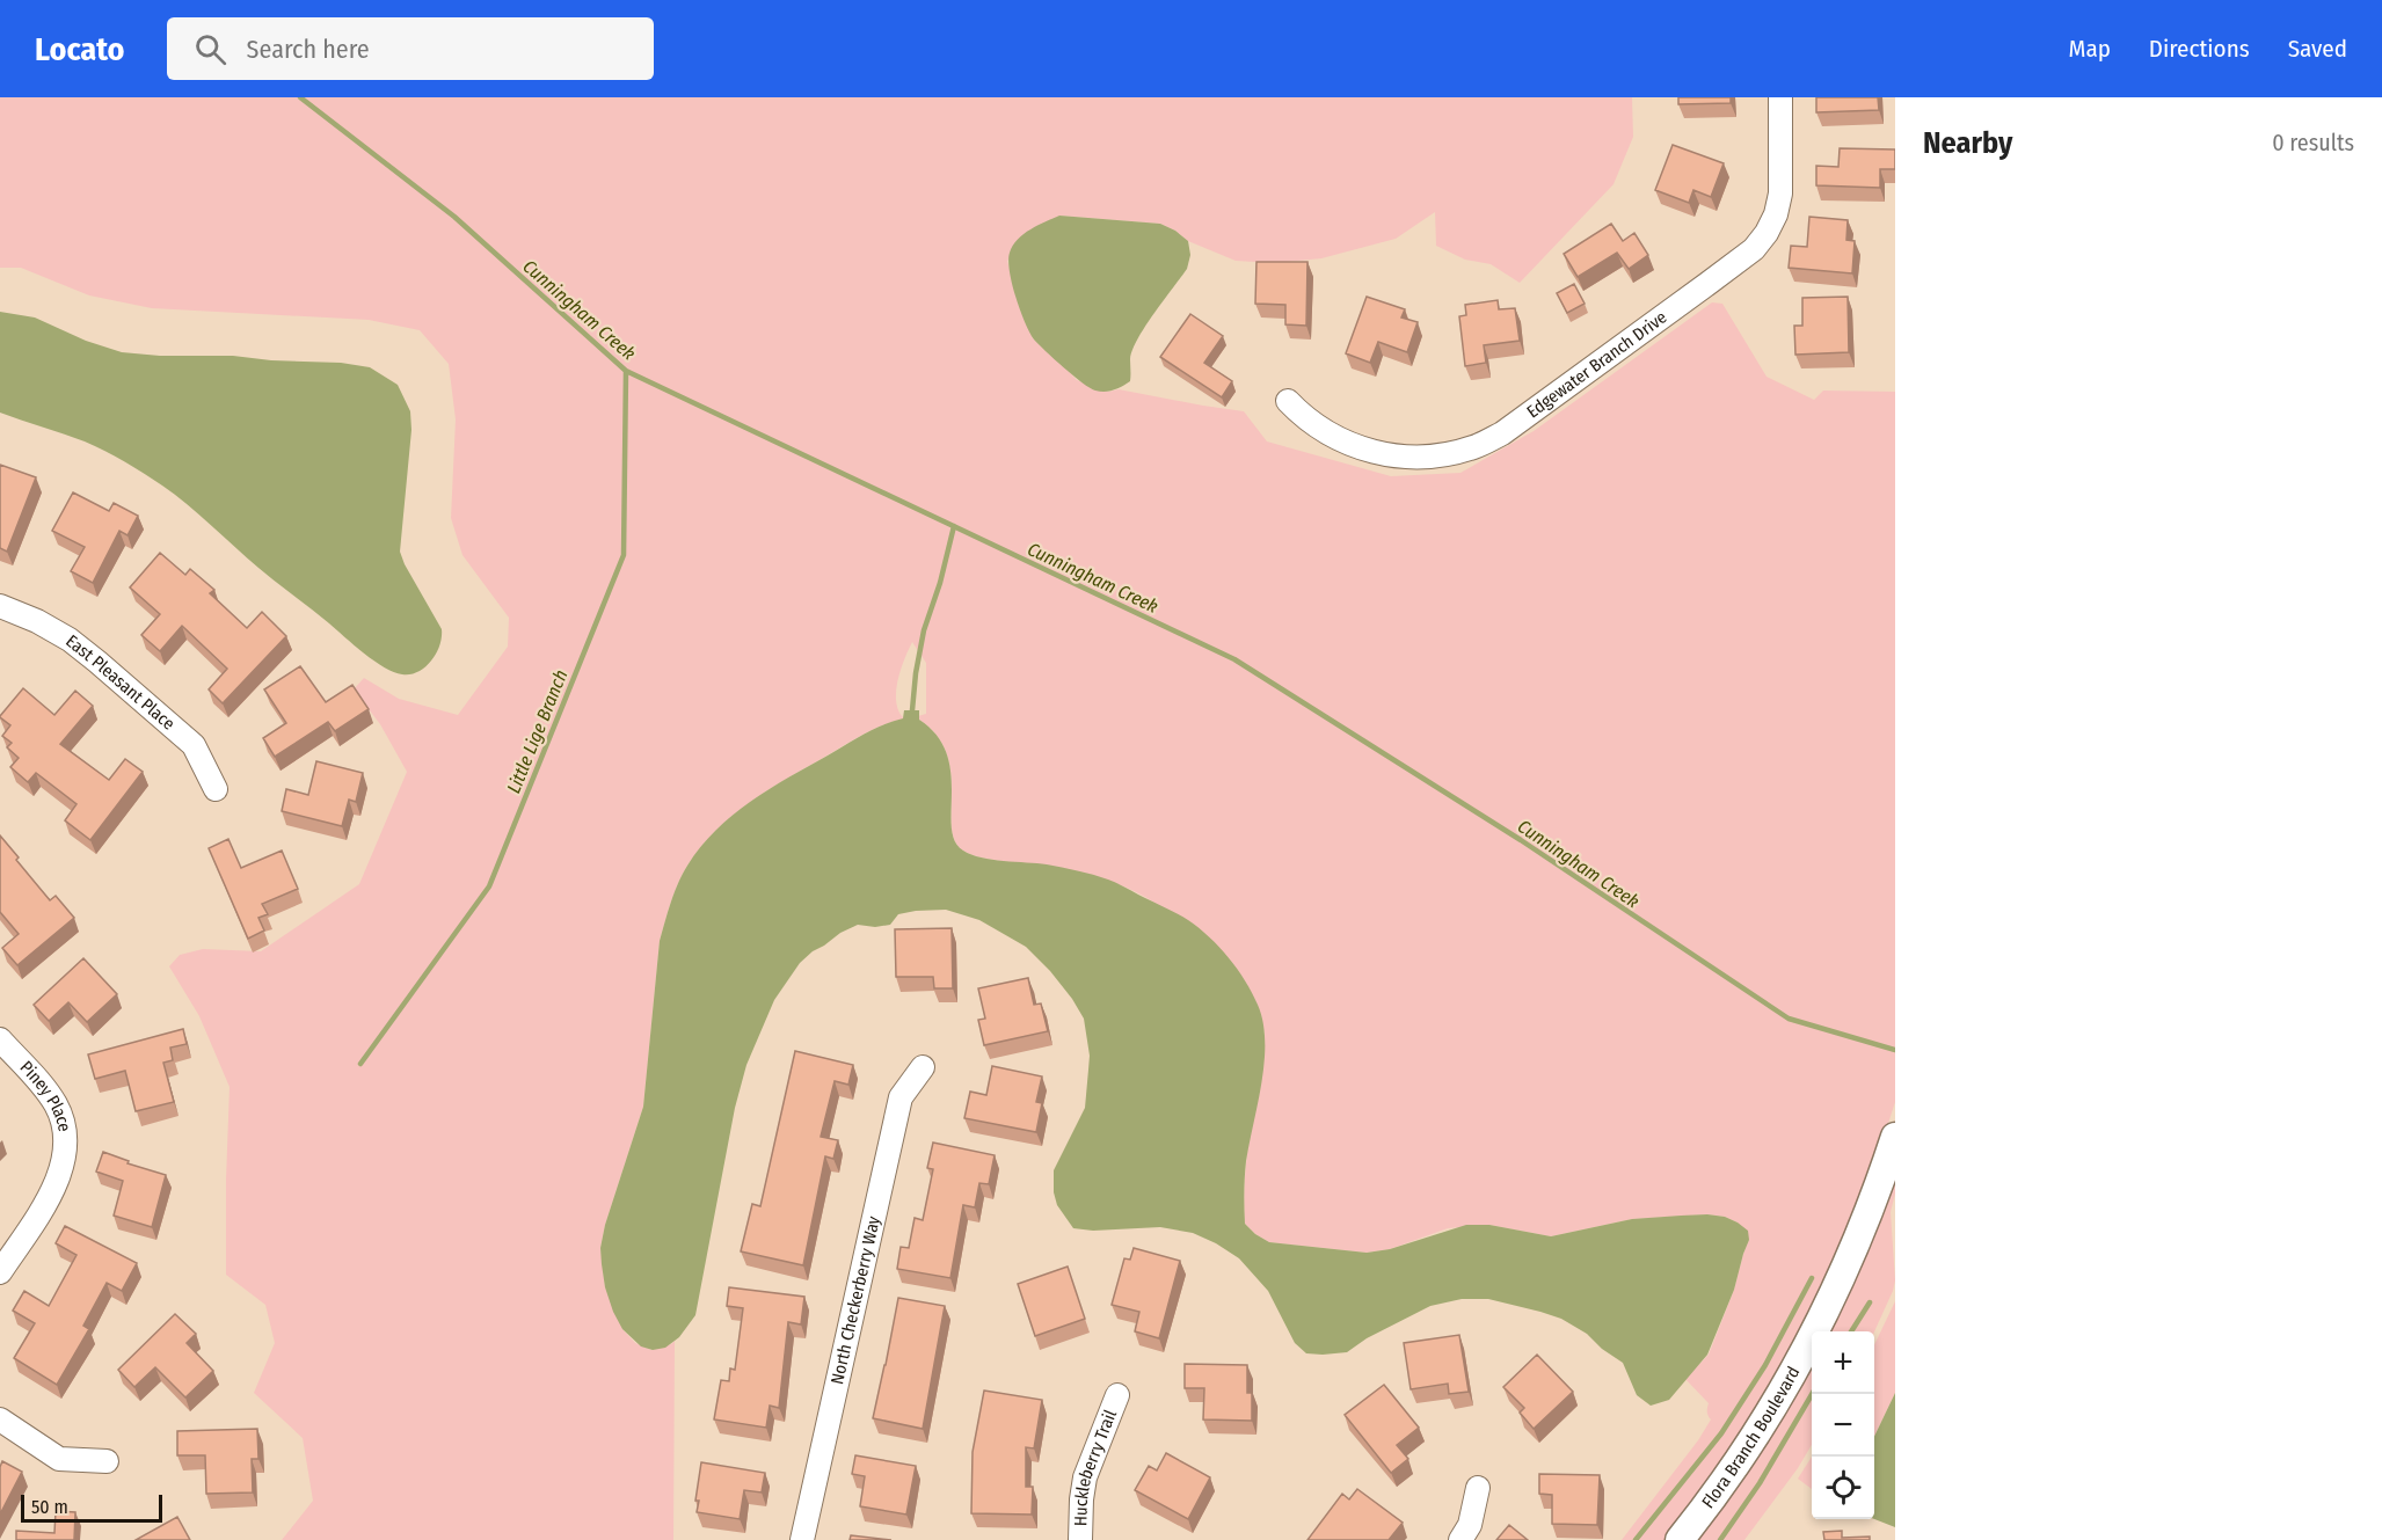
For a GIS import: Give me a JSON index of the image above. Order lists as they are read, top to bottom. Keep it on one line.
{"streets":{"street":["Edgewater Branch Drive","East Pleasant Place","Piney Place","North Checkerberry Way","Flora Branch Boulevard","Huckleberry Trail"]},"water":["Cunningham Creek","Little Lige Branch"],"scale_bar":"50 m","page":{"header":"Locato","search":"Search here","nav":["Map","Directions","Saved"],"heading":["Nearby","0 results"],"map_buttons":["+","−"],"scale":"50 m"}}
